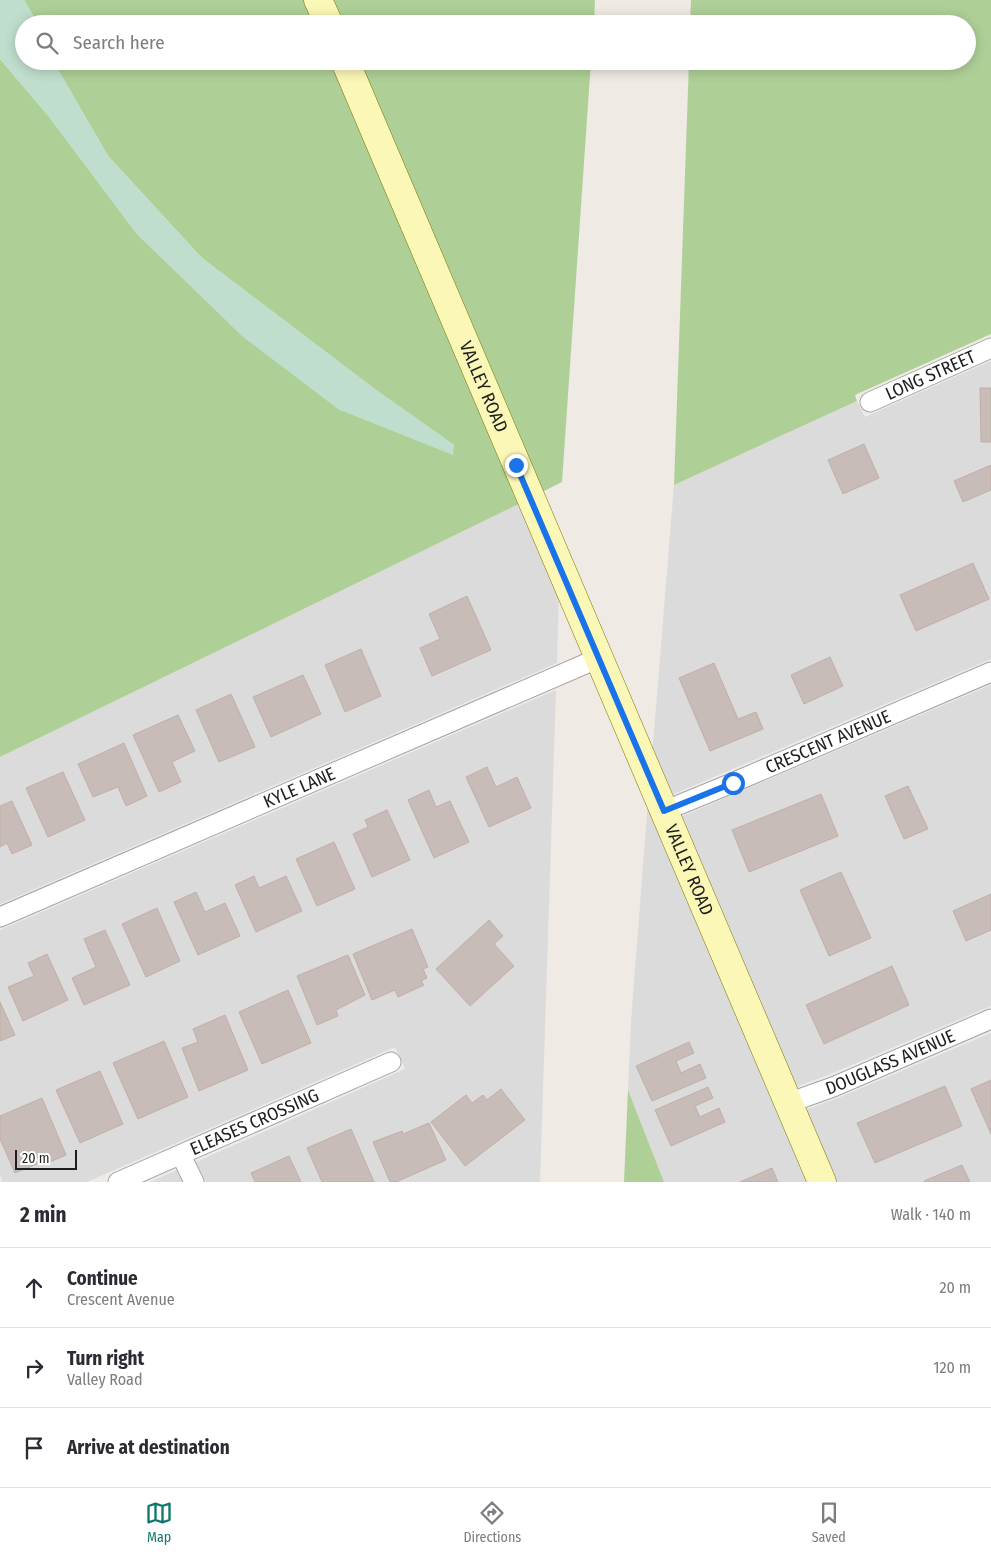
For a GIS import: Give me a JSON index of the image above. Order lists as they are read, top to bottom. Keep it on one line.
{"streets":{"street":["LONG STREET","VALLEY ROAD","CRESCENT AVENUE","KYLE LANE","DOUGLASS AVENUE","ELEASES CROSSING"]},"crossings":[["VALLEY ROAD","CRESCENT AVENUE"],["VALLEY ROAD","KYLE LANE"],["VALLEY ROAD","DOUGLASS AVENUE"]],"scale_bar":"20 m","page":{"search":"Search here","scale":"20 m","heading":["2 min","Walk · 140 m"],"list":[["Continue","Crescent Avenue","20 m"],["Turn right","Valley Road","120 m"],"Arrive at destination"],"nav":["Map","Directions","Saved"]}}
